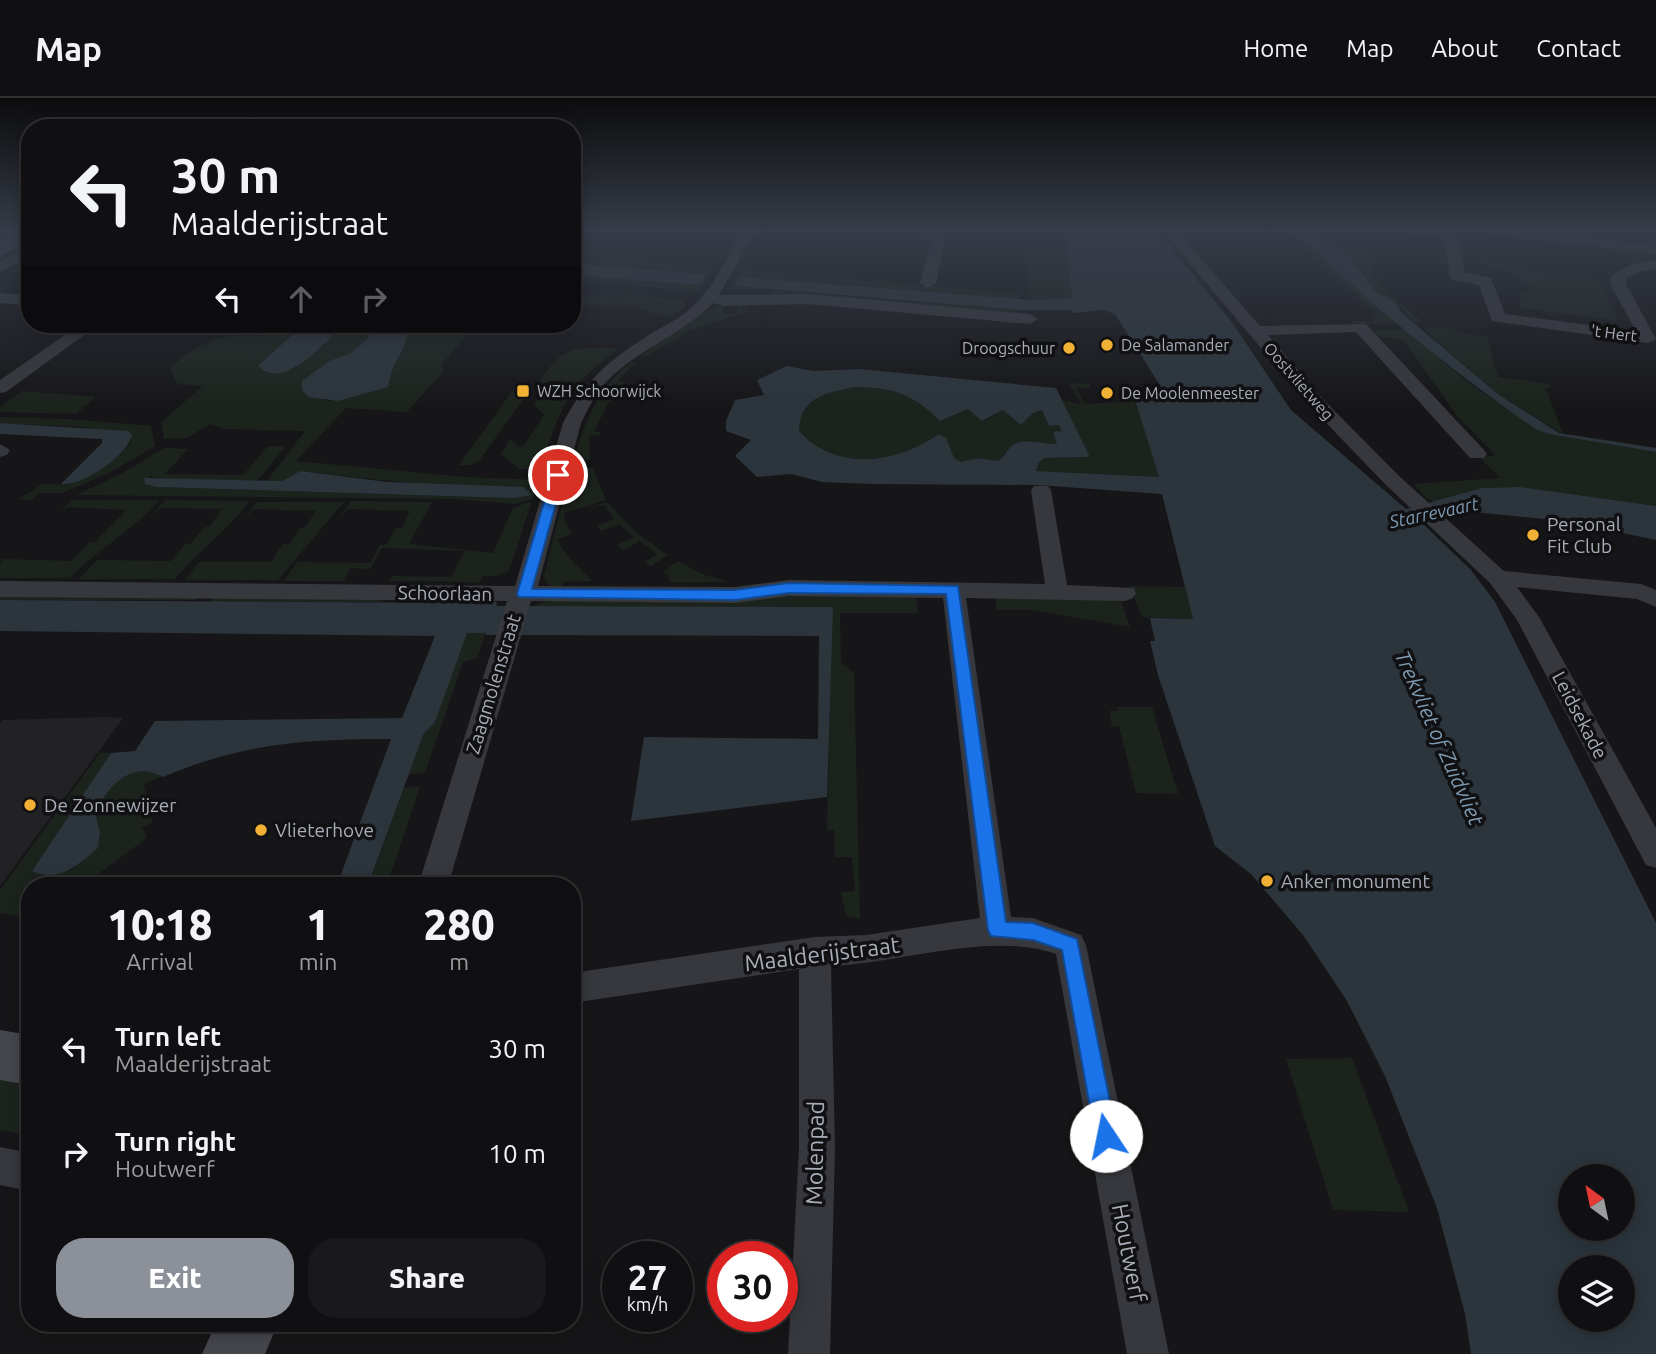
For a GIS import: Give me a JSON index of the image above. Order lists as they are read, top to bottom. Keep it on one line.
{"streets":{"street":["'t Hert","Oostvlietweg","Schoorlaan","Zaagmolenstraat","Leidsekade","Maalderijstraat","Molenpad","Houtwerf"]},"crossings":[["Oostvlietweg","Leidsekade"],["Schoorlaan","Zaagmolenstraat"],["Maalderijstraat","Molenpad"],["Maalderijstraat","Houtwerf"]],"water":["Starrevaart","Trekvliet of Zuidvliet"],"places":{"other":["De Salamander","Droogschuur","De Moolenmeester","Personal Fit Club","De Zonnewijzer","Vlieterhove","Anker monument"],"transit":["WZH Schoorwijck"]},"north":"top left","page":{"header":"Map","nav":["Home","Map","About","Contact"],"turn":["30 m","Maalderijstraat"],"eta":["10:18","Arrival","1","min","280","m"],"list":[{"name":"Turn left","note":"Maalderijstraat","value":"30 m"},{"name":"Turn right","note":"Houtwerf","value":"10 m"}],"buttons":["Exit","Share"],"speed":"27 km/h","limit":"30"}}
